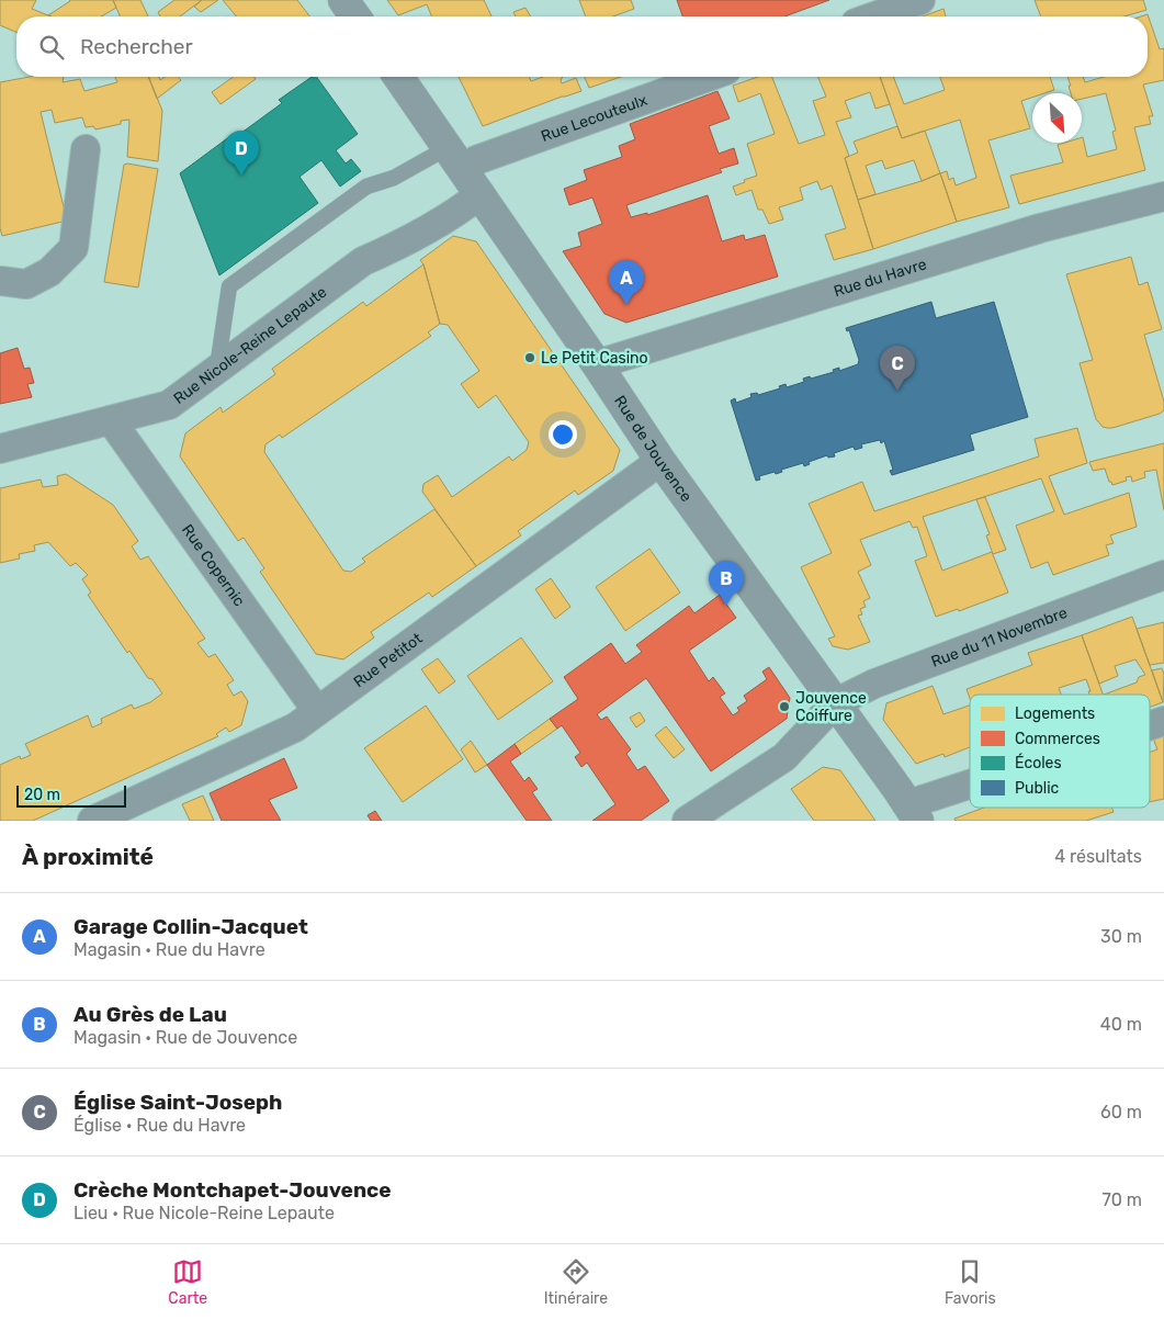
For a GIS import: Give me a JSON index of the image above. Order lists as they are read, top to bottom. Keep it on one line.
{"streets":{"street":["Rue Lecouteulx","Rue du Havre","Rue Nicole-Reine Lepaute","Rue de Jouvence","Rue Copernic","Rue du 11 Novembre","Rue Petitot"]},"crossings":[["Rue Lecouteulx","Rue Nicole-Reine Lepaute"],["Rue Lecouteulx","Rue de Jouvence"],["Rue du Havre","Rue de Jouvence"],["Rue Nicole-Reine Lepaute","Rue de Jouvence"],["Rue Nicole-Reine Lepaute","Rue Copernic"],["Rue de Jouvence","Rue du 11 Novembre"],["Rue de Jouvence","Rue Petitot"],["Rue Copernic","Rue Petitot"]],"places":["Le Petit Casino","Jouvence Coiffure"],"legend":["Logements","Commerces","Écoles","Public"],"scale_bar":"20 m","north":"bottom right","page":{"search":"Rechercher","pins":["D","A","C","B"],"scale":"20 m","heading":["À proximité","4 résultats"],"list":[{"mark":"A","name":"Garage Collin-Jacquet","note":"Magasin · Rue du Havre","value":"30 m"},{"mark":"B","name":"Au Grès de Lau","note":"Magasin · Rue de Jouvence","value":"40 m"},{"mark":"C","name":"Église Saint-Joseph","note":"Église · Rue du Havre","value":"60 m"},{"mark":"D","name":"Crèche Montchapet-Jouvence","note":"Lieu · Rue Nicole-Reine Lepaute","value":"70 m"}],"nav":["Carte","Itinéraire","Favoris"]}}
